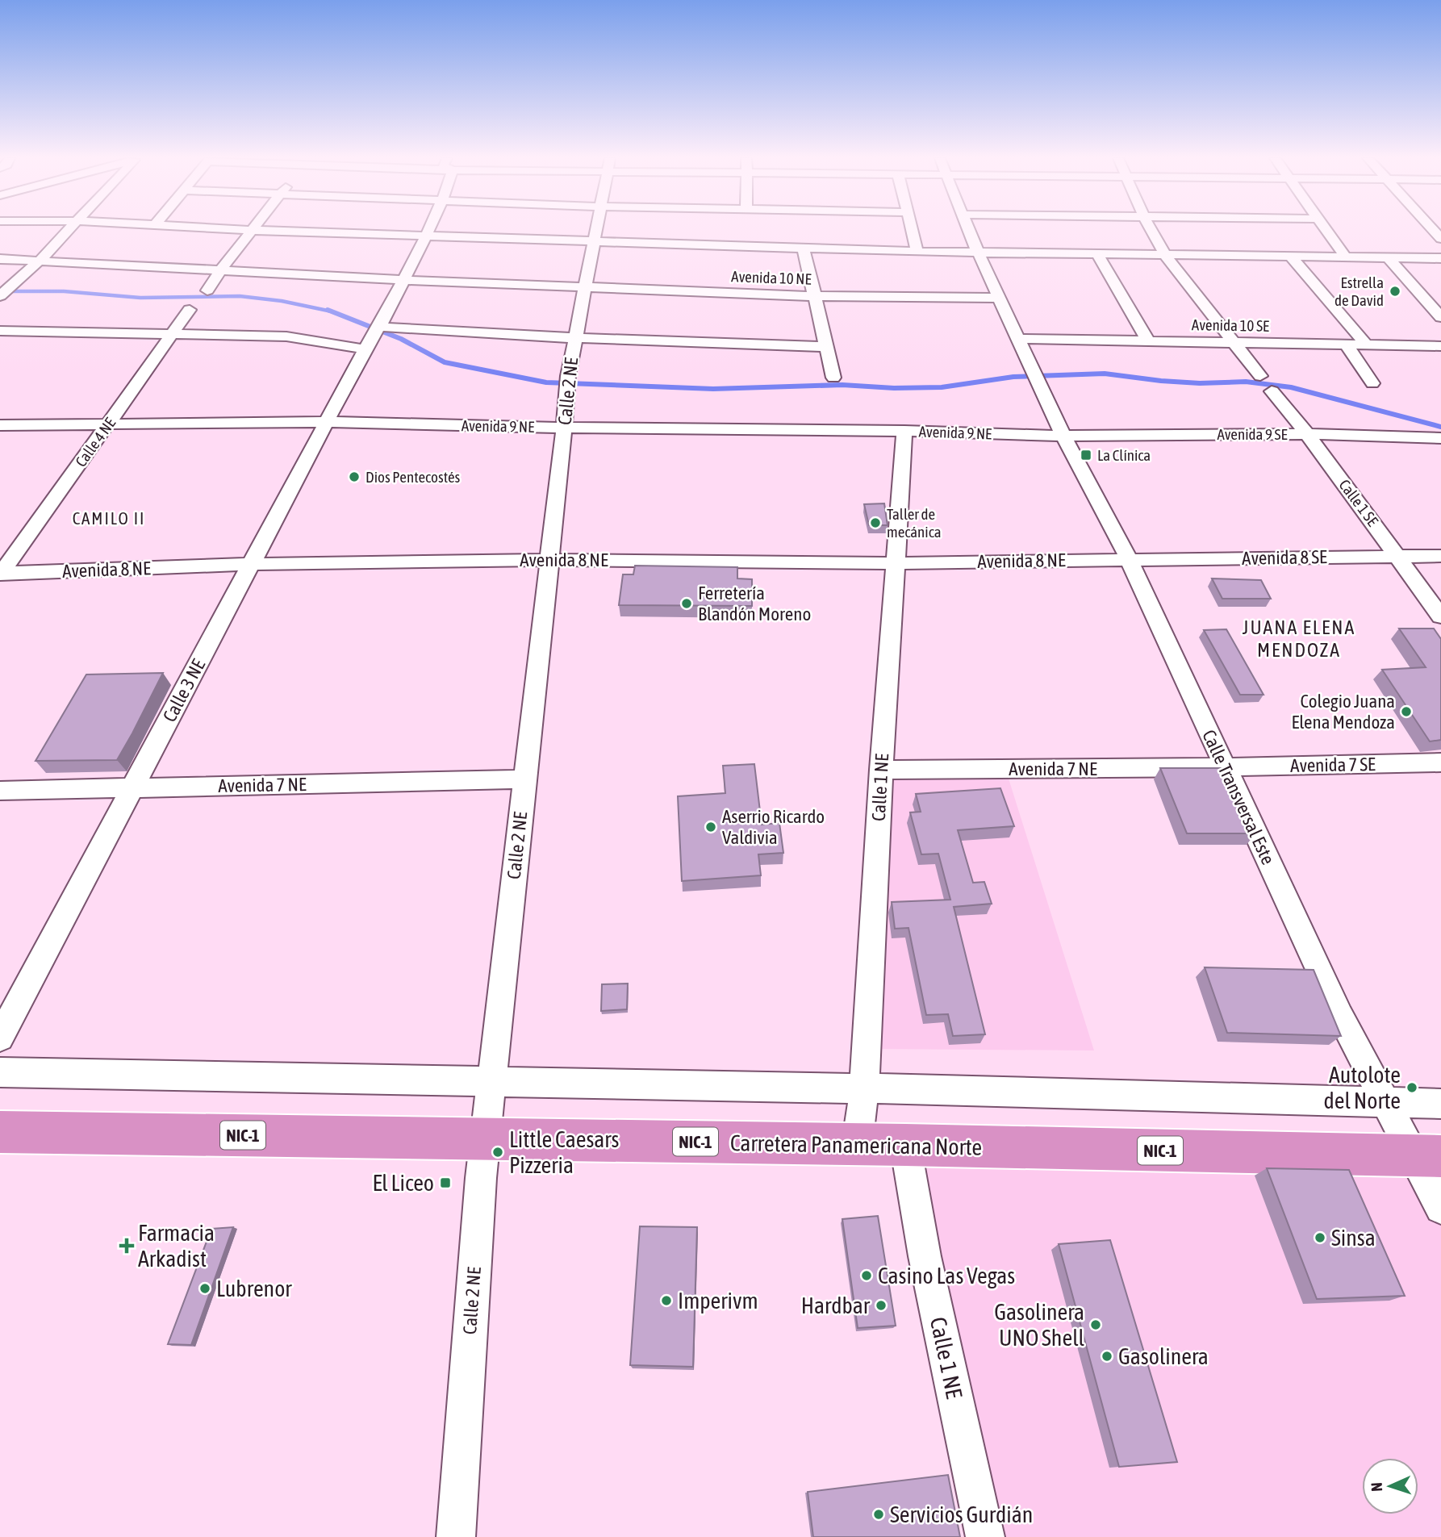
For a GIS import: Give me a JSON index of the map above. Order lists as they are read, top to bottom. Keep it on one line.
{"streets":{"highway":["NIC-1","Carretera Panamericana Norte"],"street":["Avenida 10 NE","Avenida 10 SE","Calle 2 NE","Avenida 9 NE","Avenida 9 SE","Calle 4 NE","Calle 1 SE","Avenida 8 SE","Avenida 8 NE","Calle 3 NE","Avenida 7 SE","Avenida 7 NE","Calle 1 NE","Calle Transversal Este"]},"crossings":[["Avenida 10 NE","Calle 2 NE"],["Avenida 10 NE","Calle 3 NE"],["Avenida 10 SE","Calle Transversal Este"],["Calle 2 NE","Avenida 9 NE"],["Calle 2 NE","Avenida 8 NE"],["Calle 2 NE","Avenida 7 NE"],["Calle 2 NE","Carretera Panamericana Norte"],["Avenida 9 NE","Avenida 9 SE"],["Avenida 9 NE","Calle 4 NE"],["Avenida 9 NE","Calle 3 NE"],["Avenida 9 NE","Calle 1 NE"],["Avenida 9 NE","Calle Transversal Este"],["Avenida 9 SE","Calle 1 SE"],["Avenida 9 SE","Calle Transversal Este"],["Calle 4 NE","Avenida 8 NE"],["Calle 1 SE","Avenida 8 SE"],["Avenida 8 SE","Avenida 8 NE"],["Avenida 8 SE","Calle Transversal Este"],["Avenida 8 NE","Calle 3 NE"],["Avenida 8 NE","Calle 1 NE"],["Avenida 8 NE","Calle Transversal Este"],["Calle 3 NE","Avenida 7 NE"],["Avenida 7 SE","Avenida 7 NE"],["Avenida 7 SE","Calle Transversal Este"],["Avenida 7 NE","Calle 1 NE"],["Avenida 7 NE","Calle Transversal Este"],["Calle 1 NE","Carretera Panamericana Norte"],["Calle Transversal Este","Carretera Panamericana Norte"]],"districts":["CAMILO II","JUANA ELENA MENDOZA"],"places":{"other":["Estrella de David","Dios Pentecostés","Taller de mecánica","Ferretería Blandón Moreno","Colegio Juana Elena Mendoza","Aserrio Ricardo Valdivia","Autolote del Norte","Little Caesars Pizzeria","Sinsa","Casino Las Vegas","Lubrenor","Imperivm","Hardbar","Gasolinera UNO Shell","Gasolinera","Servicios Gurdián"],"transit":["La Clínica","El Liceo"],"health":["Farmacia Arkadist"]},"north":"left"}
